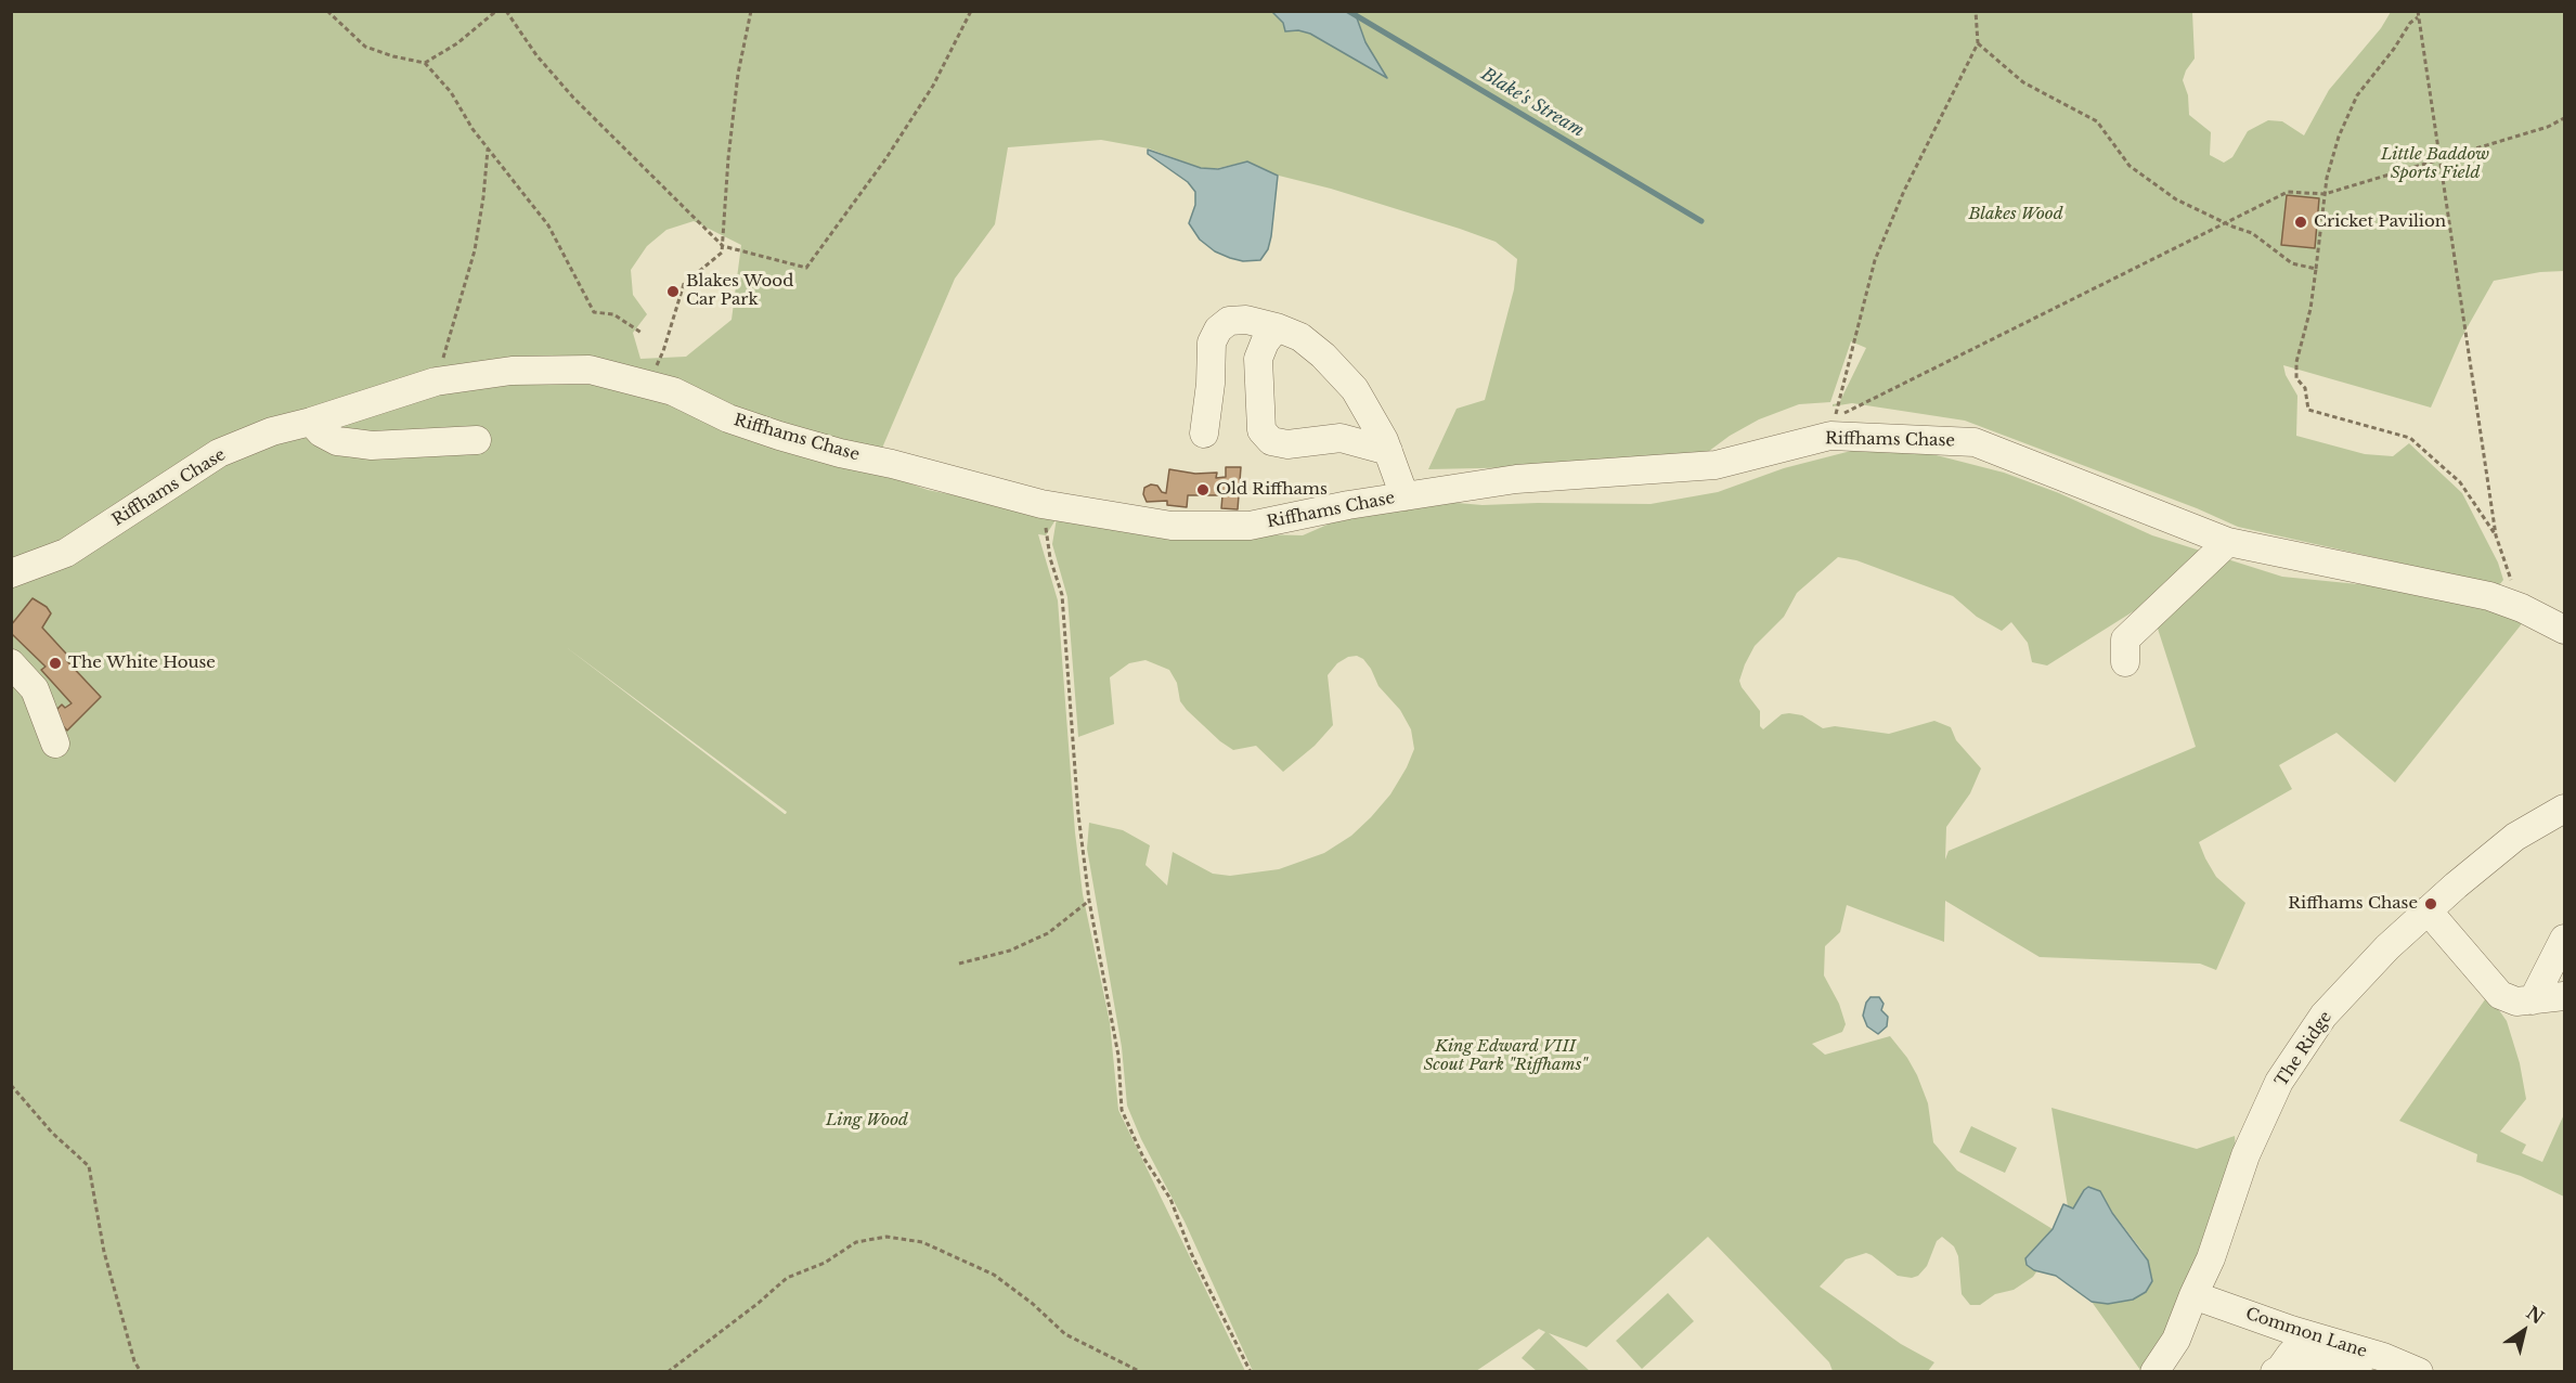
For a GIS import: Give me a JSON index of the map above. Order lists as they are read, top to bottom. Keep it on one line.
{"streets":{"street":["Riffhams Chase","The Ridge","Common Lane"]},"crossings":[["The Ridge","Common Lane"]],"water":["Blake's Stream"],"parks":["Little Baddow Sports Field","Blakes Wood","King Edward VIII Scout Park \"Riffhams\"","Ling Wood"],"places":["Cricket Pavilion","Blakes Wood Car Park","Old Riffhams","The White House","Riffhams Chase"],"north":"top right"}
